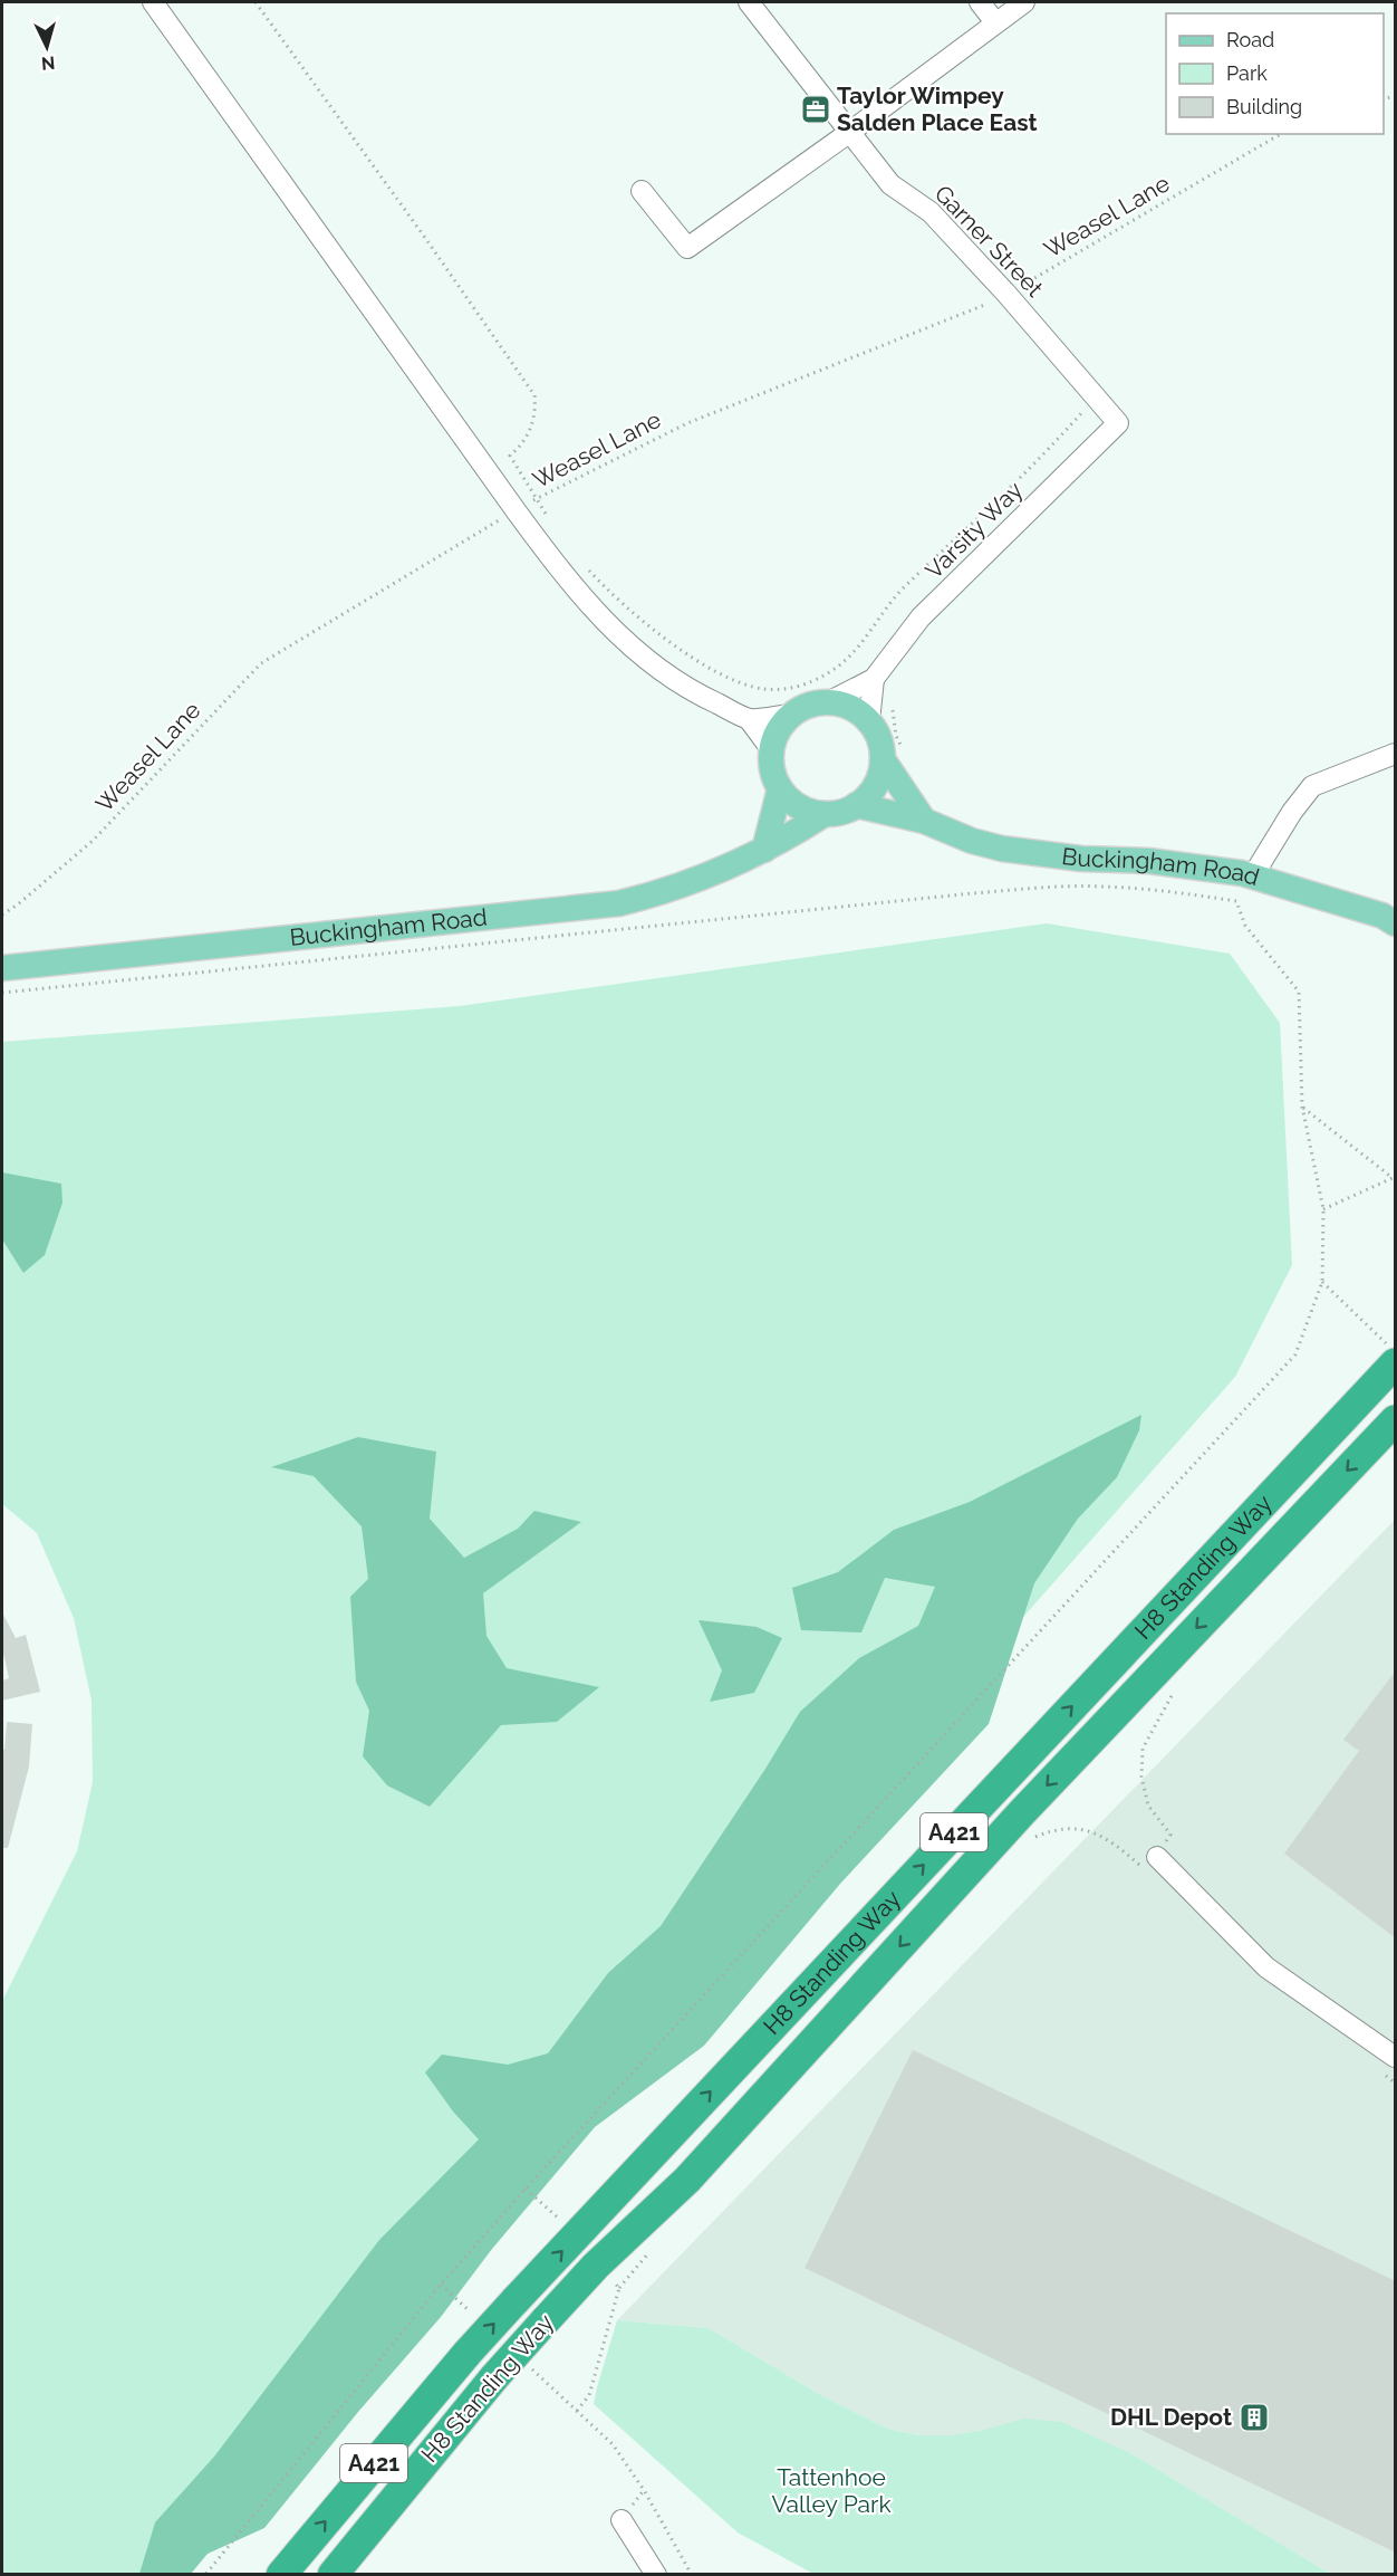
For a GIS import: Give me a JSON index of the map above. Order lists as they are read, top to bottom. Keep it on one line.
{"streets":{"highway":["H8 Standing Way","A421"],"main road":["Buckingham Road"],"street":["Garner Street","Varsity Way"],"path":["Weasel Lane"]},"crossings":[["Weasel Lane","Garner Street"],["Garner Street","Varsity Way"]],"parks":["Tattenhoe Valley Park"],"places":{"office":["Taylor Wimpey Salden Place East"],"building":["DHL Depot"]},"legend":["Road","Park","Building"],"north":"bottom"}
